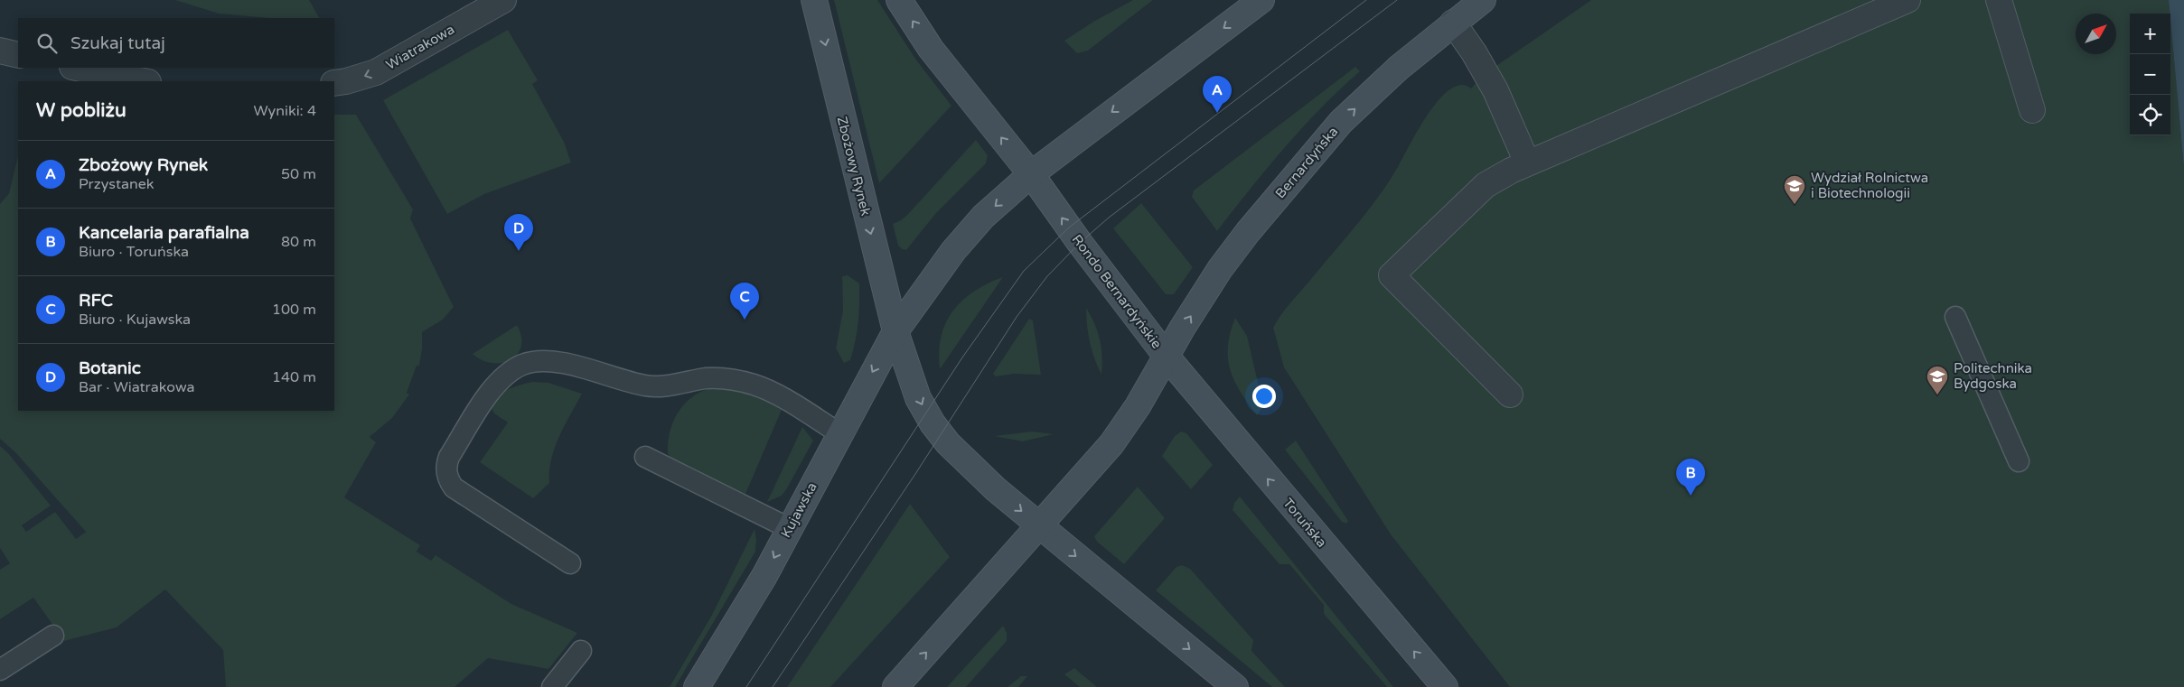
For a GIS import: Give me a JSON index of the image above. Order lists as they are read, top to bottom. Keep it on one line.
{"streets":{"main road":["Bernardyńska","Zbożowy Rynek","Rondo Bernardyńskie","Kujawska","Toruńska"],"street":["Wiatrakowa"]},"crossings":[["Bernardyńska","Rondo Bernardyńskie"],["Bernardyńska","Toruńska"],["Zbożowy Rynek","Kujawska"],["Rondo Bernardyńskie","Toruńska"]],"one_way":["Wiatrakowa"],"places":{"school or university":["Wydział Rolnictwa i Biotechnologii","Politechnika Bydgoska"]},"north":"top right","page":{"map_buttons":["+","−"],"search":"Szukaj tutaj","pins":["A","D","C","B"],"heading":["W pobliżu","Wyniki: 4"],"list":[{"mark":"A","name":"Zbożowy Rynek","note":"Przystanek","value":"50 m"},{"mark":"B","name":"Kancelaria parafialna","note":"Biuro · Toruńska","value":"80 m"},{"mark":"C","name":"RFC","note":"Biuro · Kujawska","value":"100 m"},{"mark":"D","name":"Botanic","note":"Bar · Wiatrakowa","value":"140 m"}]}}
